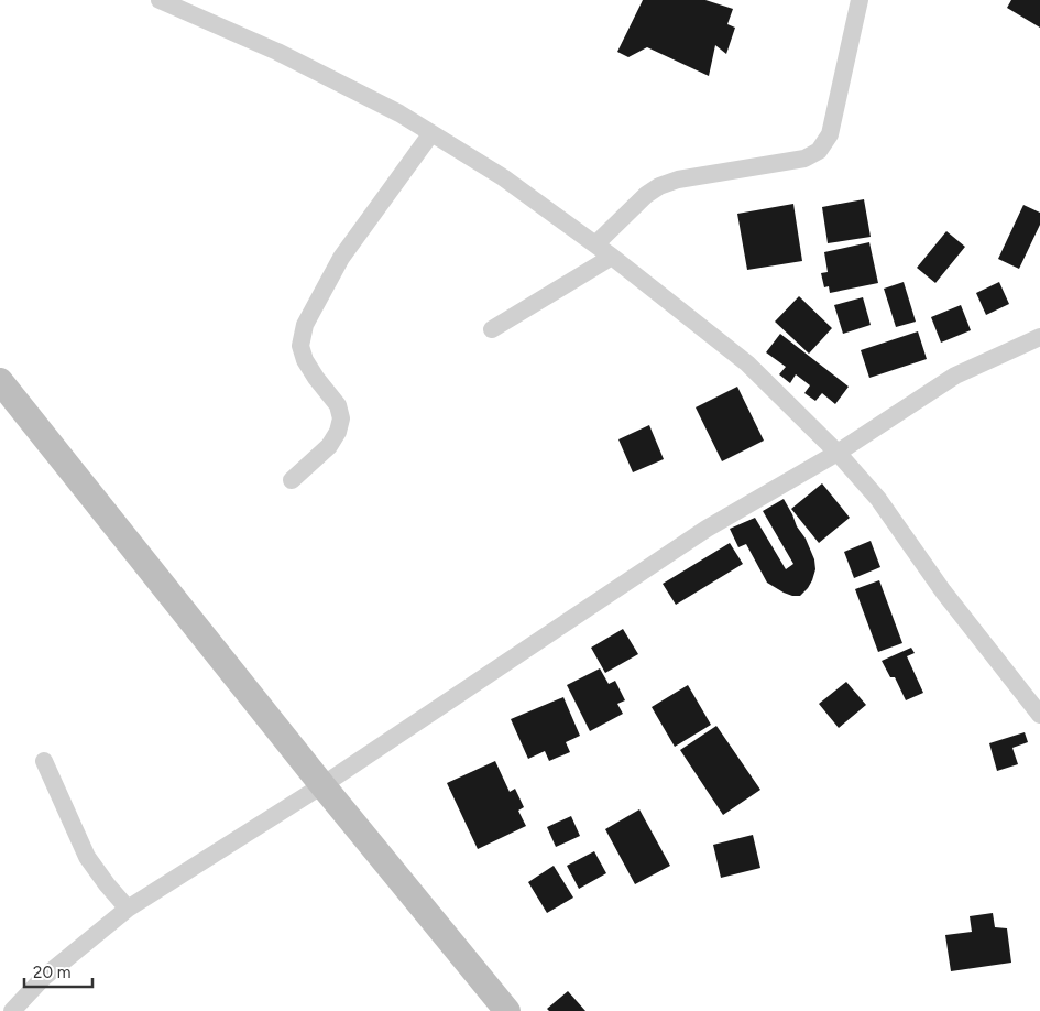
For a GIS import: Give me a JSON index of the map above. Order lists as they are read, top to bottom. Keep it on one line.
{"scale_bar":"20 m"}
